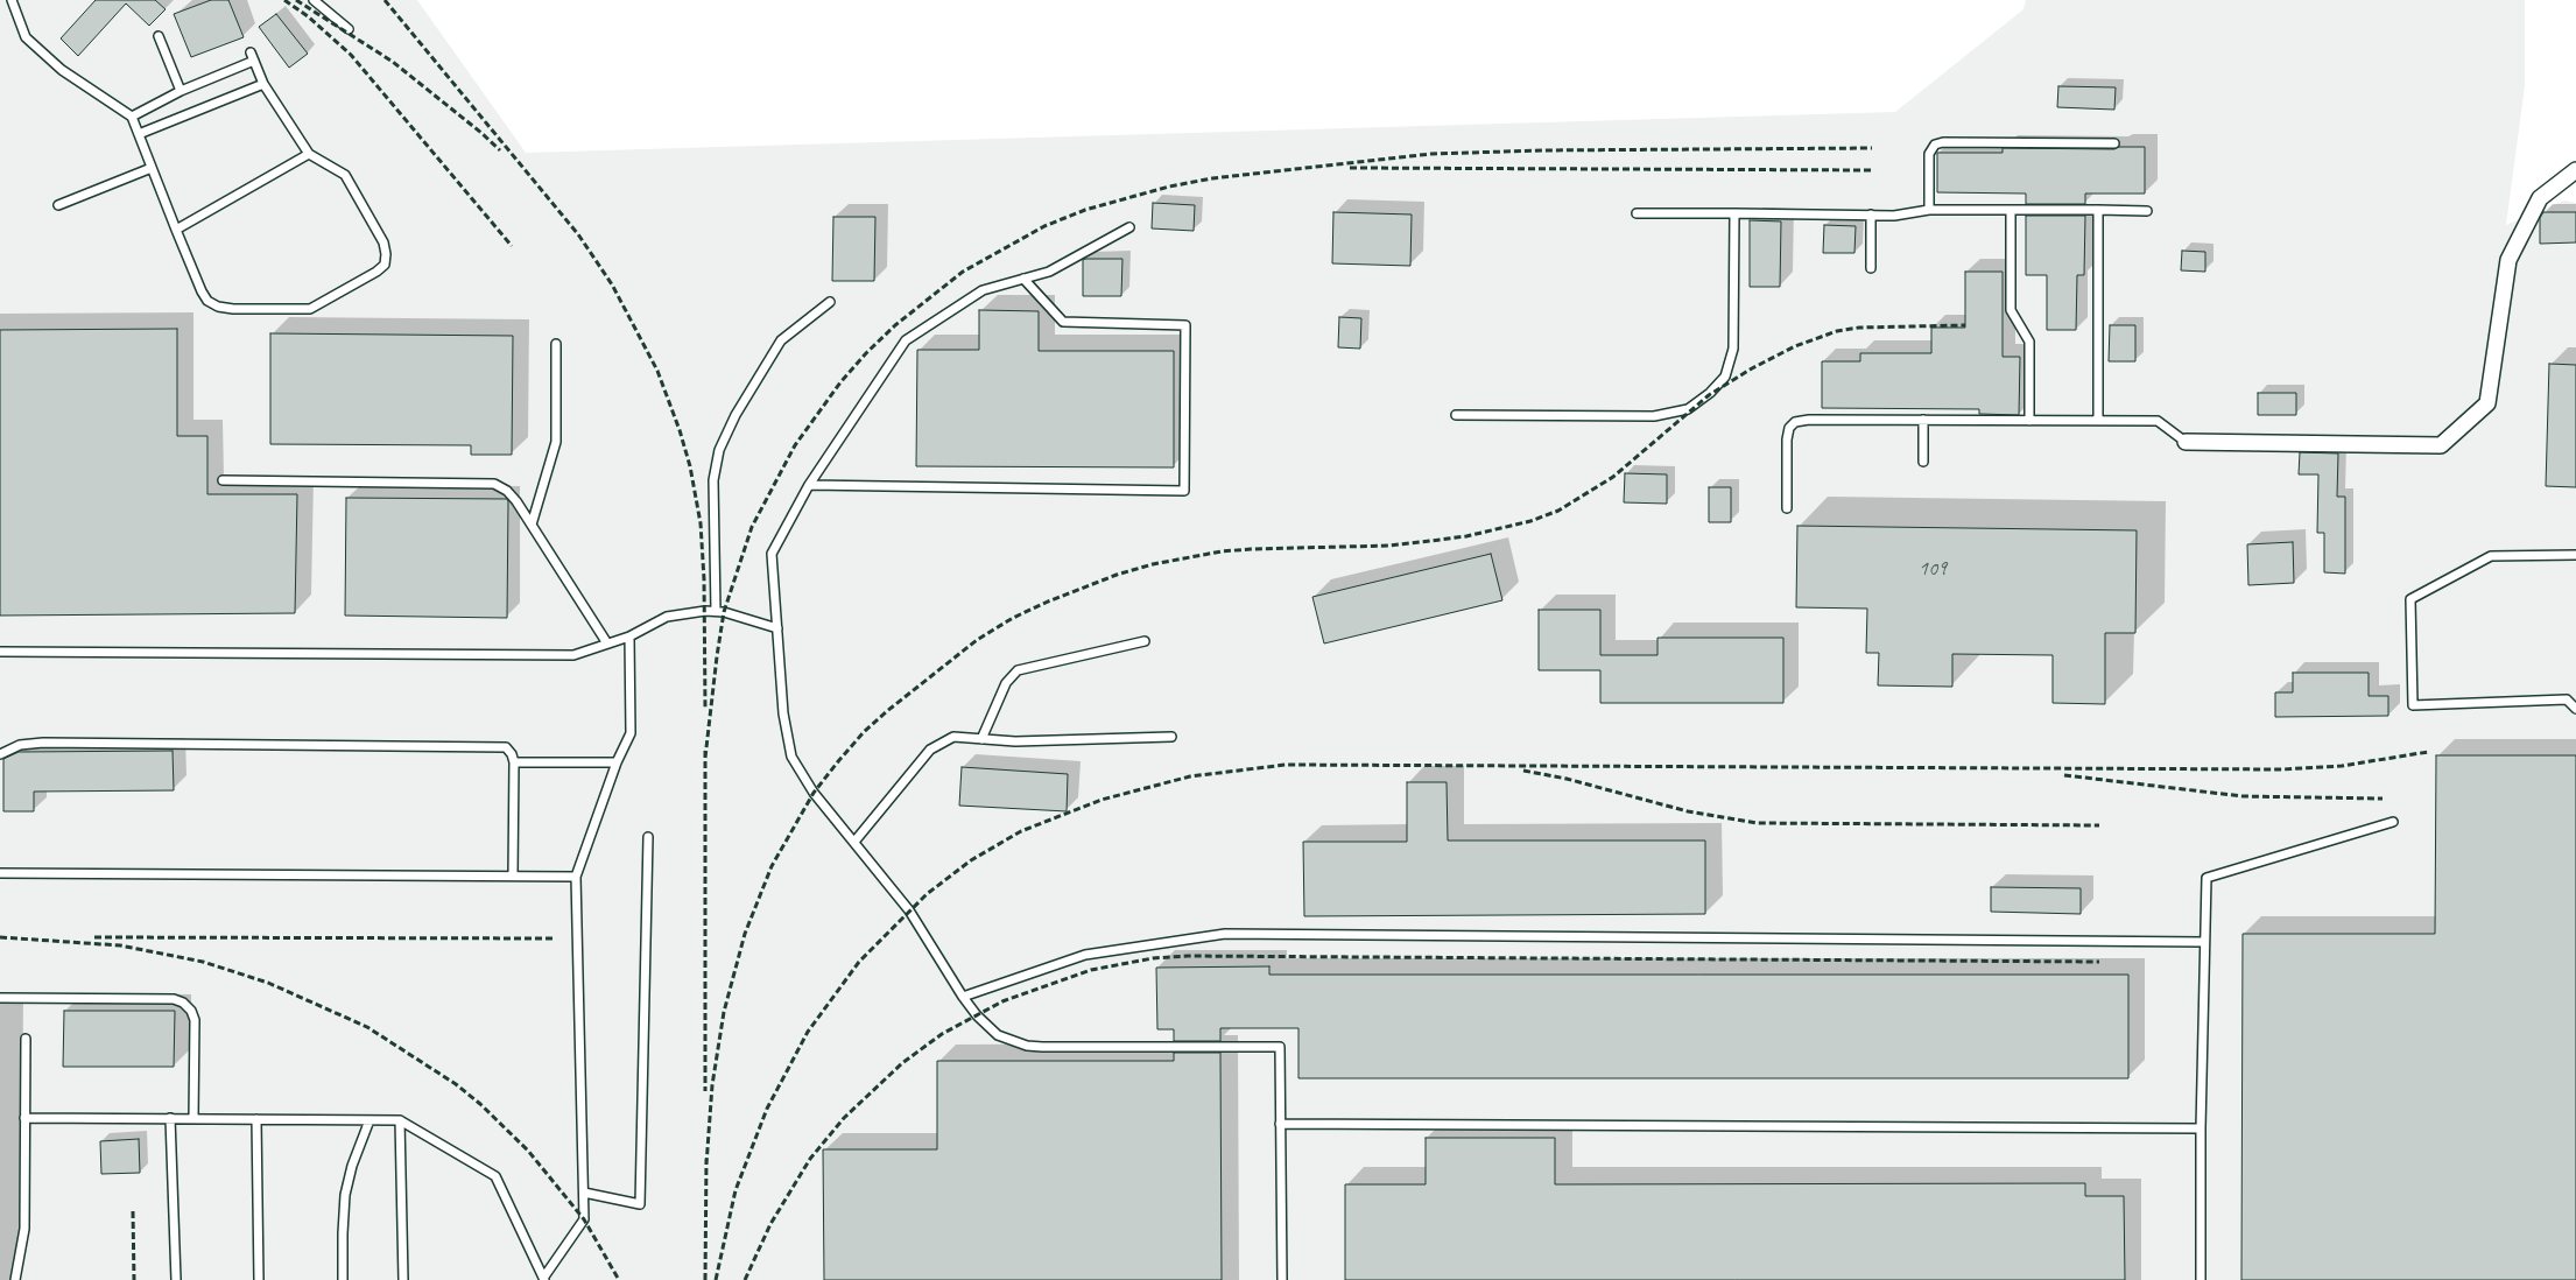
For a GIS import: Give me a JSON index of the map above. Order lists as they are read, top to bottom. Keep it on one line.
{"house_numbers":["109"]}
